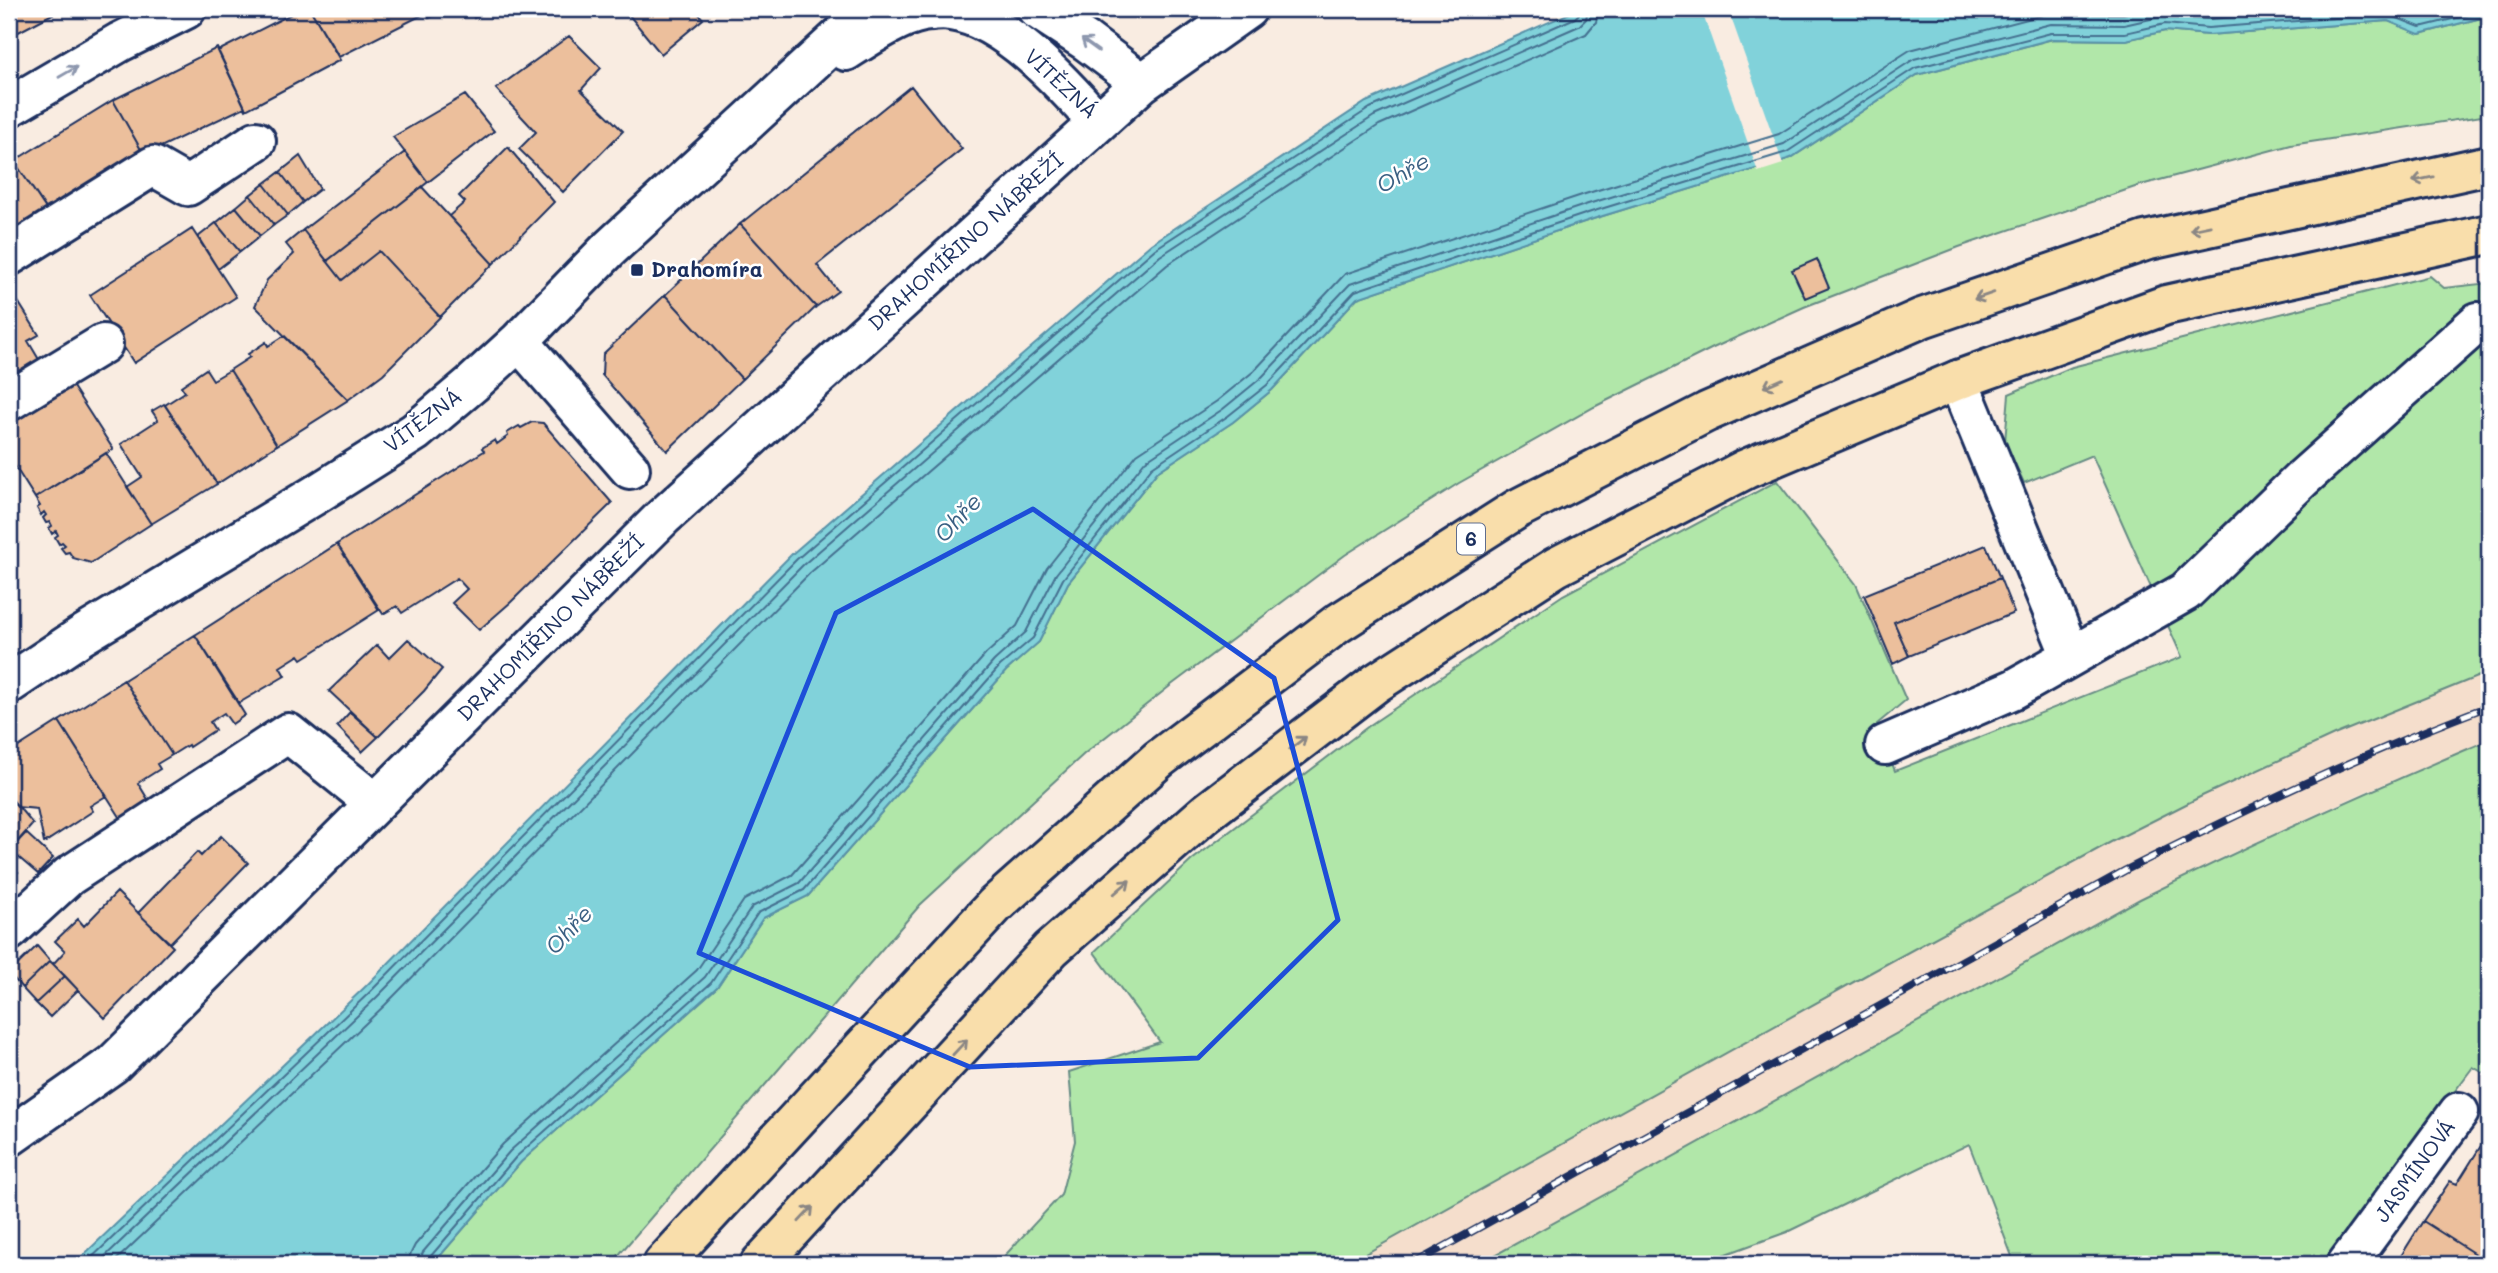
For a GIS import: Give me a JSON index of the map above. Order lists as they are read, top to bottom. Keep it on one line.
{"streets":{"highway":["6"],"street":["VÍTĚZNÁ","DRAHOMÍŘINO NÁBŘEŽÍ","JASMÍNOVÁ"]},"crossings":[["VÍTĚZNÁ","DRAHOMÍŘINO NÁBŘEŽÍ"]],"water":["Ohře"],"places":{"transit":["Drahomíra"]}}
